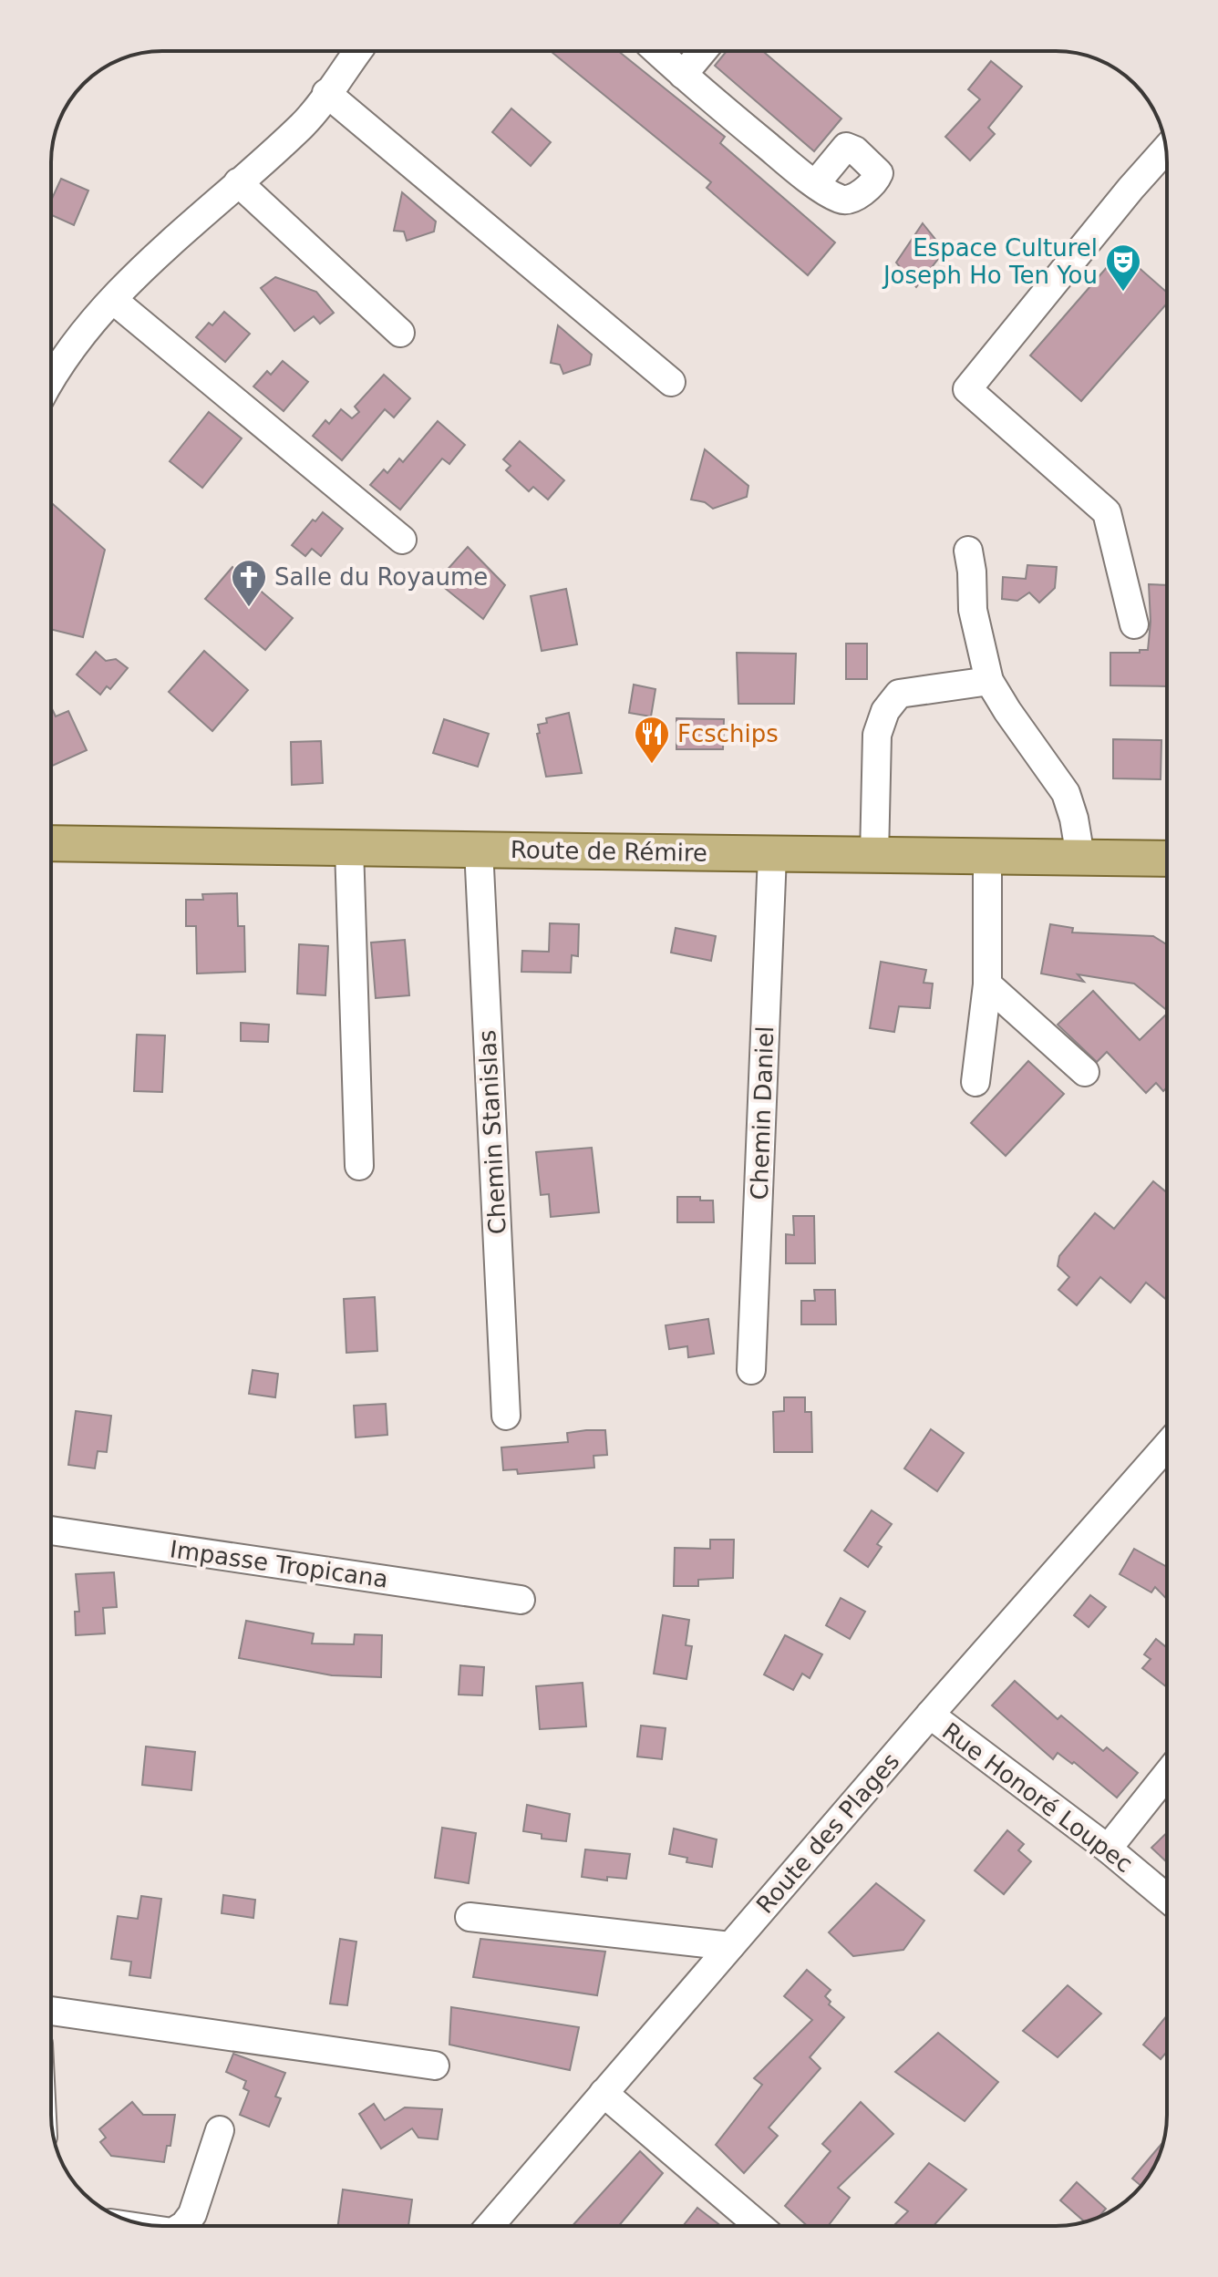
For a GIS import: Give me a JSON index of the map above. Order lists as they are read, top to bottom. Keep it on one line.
{"streets":{"main road":["Route de Rémire"],"street":["Chemin Daniel","Chemin Stanislas","Impasse Tropicana","Rue Honoré Loupec","Route des Plages"]},"crossings":[["Route de Rémire","Chemin Daniel"],["Route de Rémire","Chemin Stanislas"],["Rue Honoré Loupec","Route des Plages"]],"places":{"theatre":["Espace Culturel Joseph Ho Ten You"],"church":["Salle du Royaume"],"restaurant":["Fcschips"]}}
